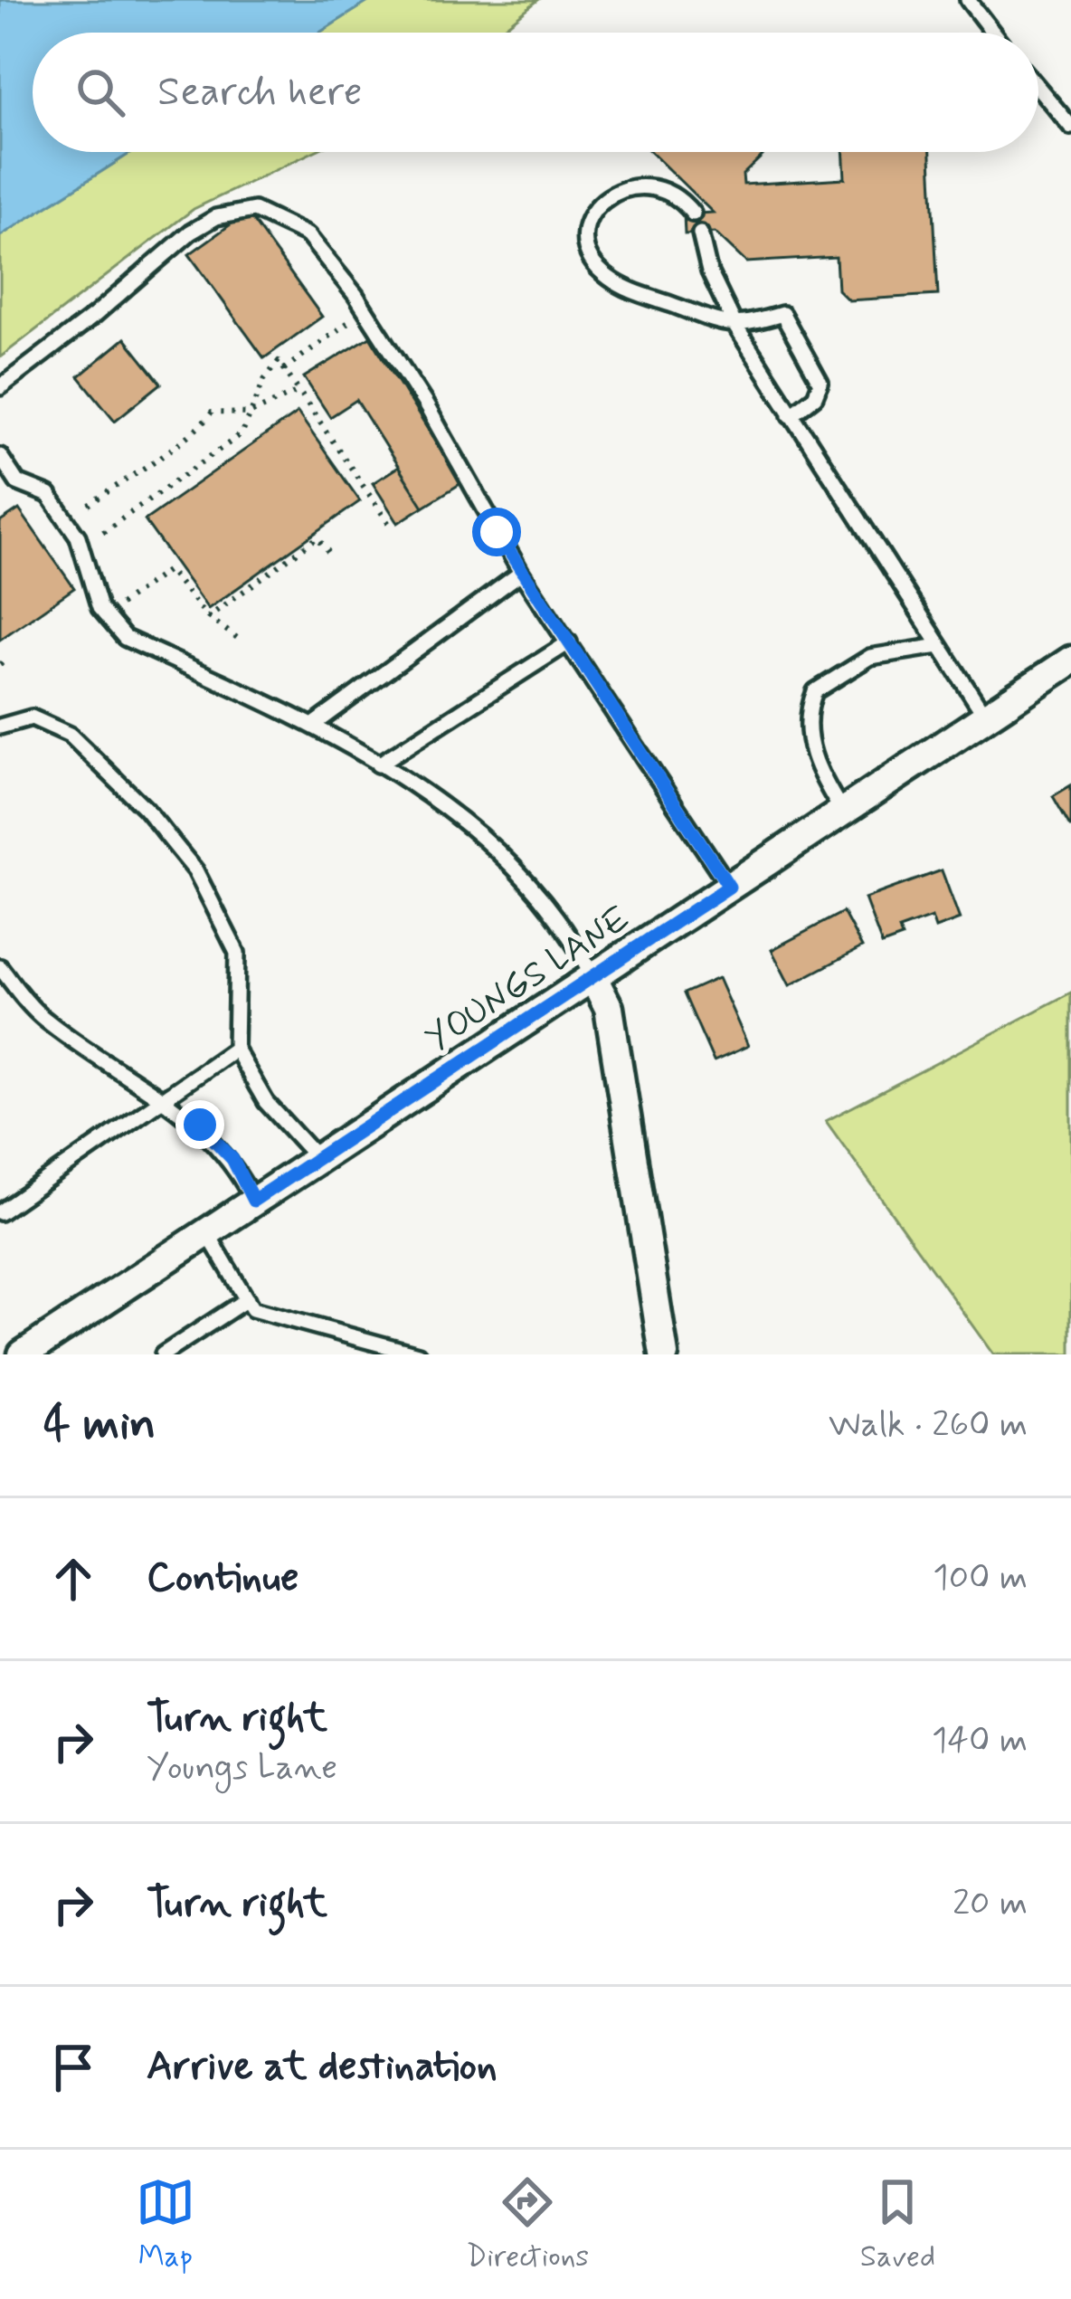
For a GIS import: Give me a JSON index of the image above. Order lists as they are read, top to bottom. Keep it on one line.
{"streets":{"street":["YOUNGS LANE"]},"page":{"search":"Search here","heading":["4 min","Walk · 260 m"],"list":[["Continue","100 m"],["Turn right","Youngs Lane","140 m"],["Turn right","20 m"],"Arrive at destination"],"nav":["Map","Directions","Saved"]}}
